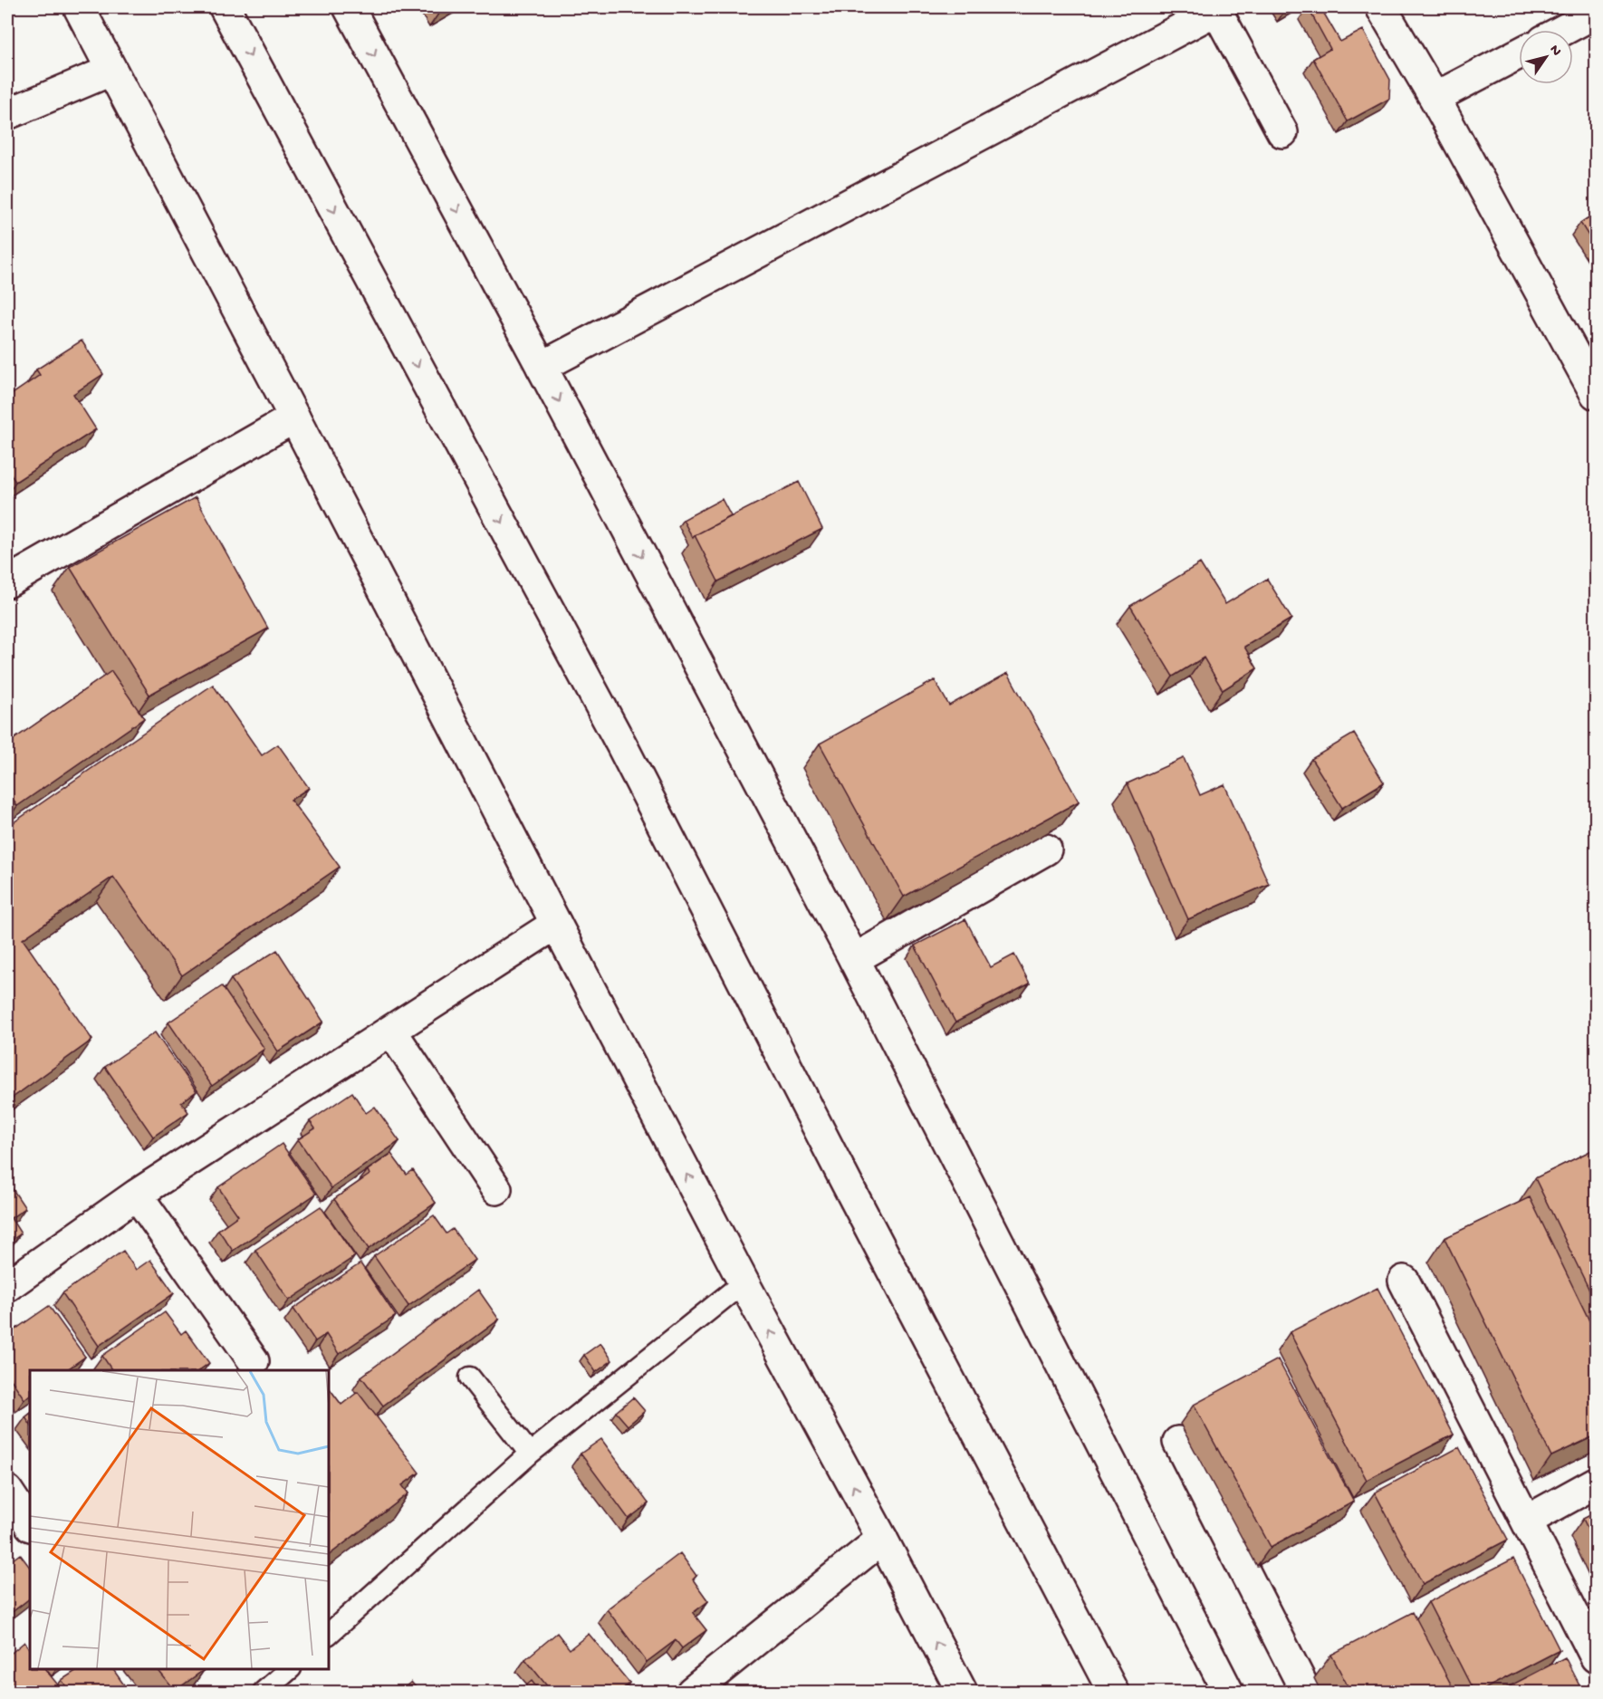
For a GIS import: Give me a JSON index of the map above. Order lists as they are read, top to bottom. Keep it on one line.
{"north":"top right"}
